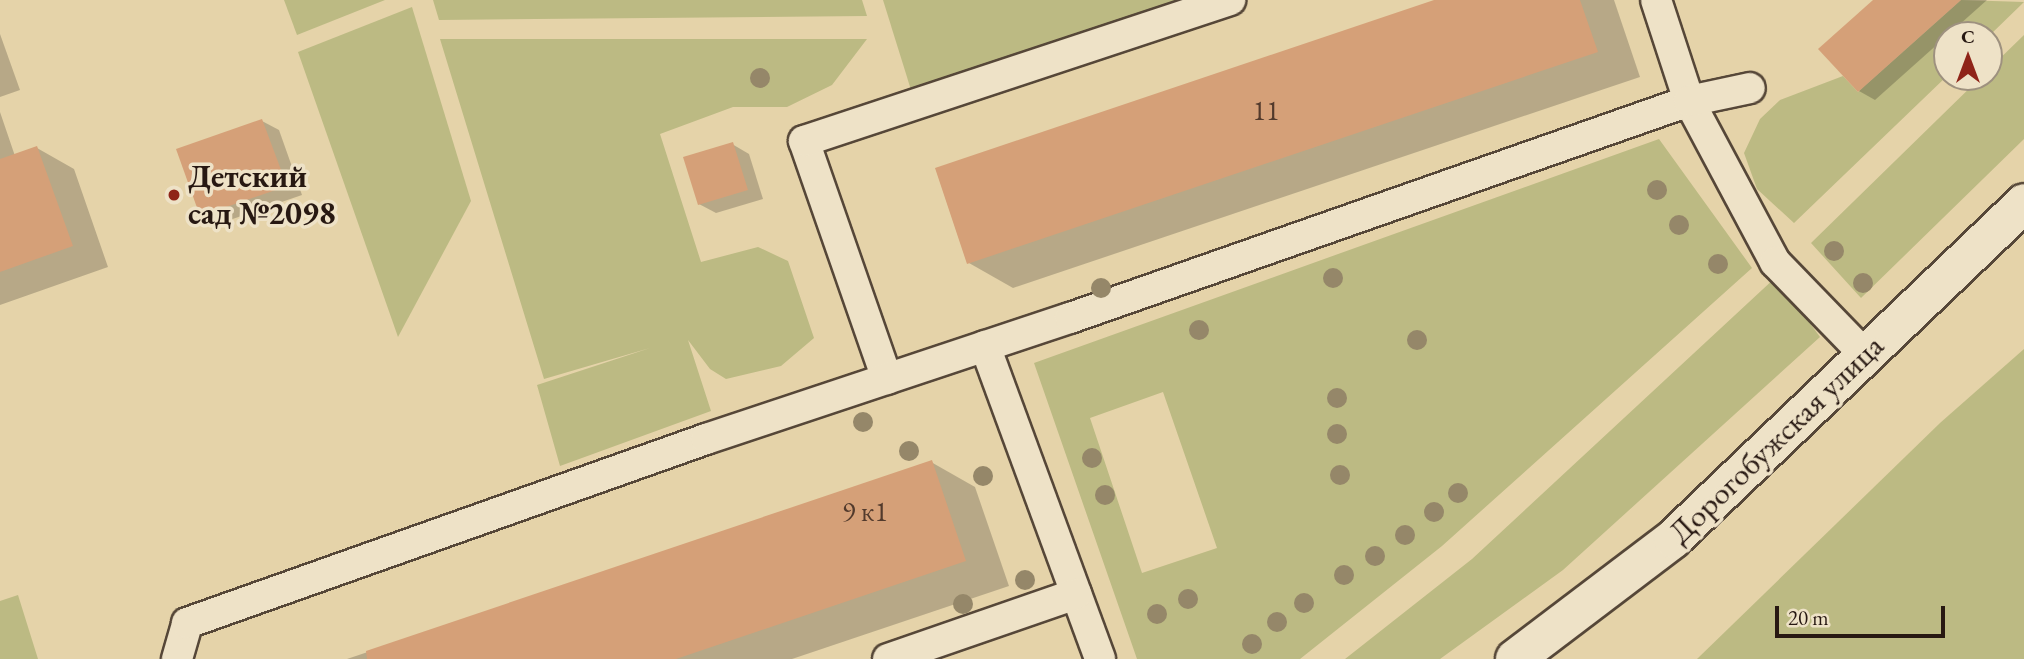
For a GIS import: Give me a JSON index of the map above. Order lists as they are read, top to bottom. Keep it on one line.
{"streets":{"street":["Дорогобужская улица"]},"places":["Детский сад №2098"],"house_numbers":["11","9 к1"],"scale_bar":"20 m","north":"top"}
